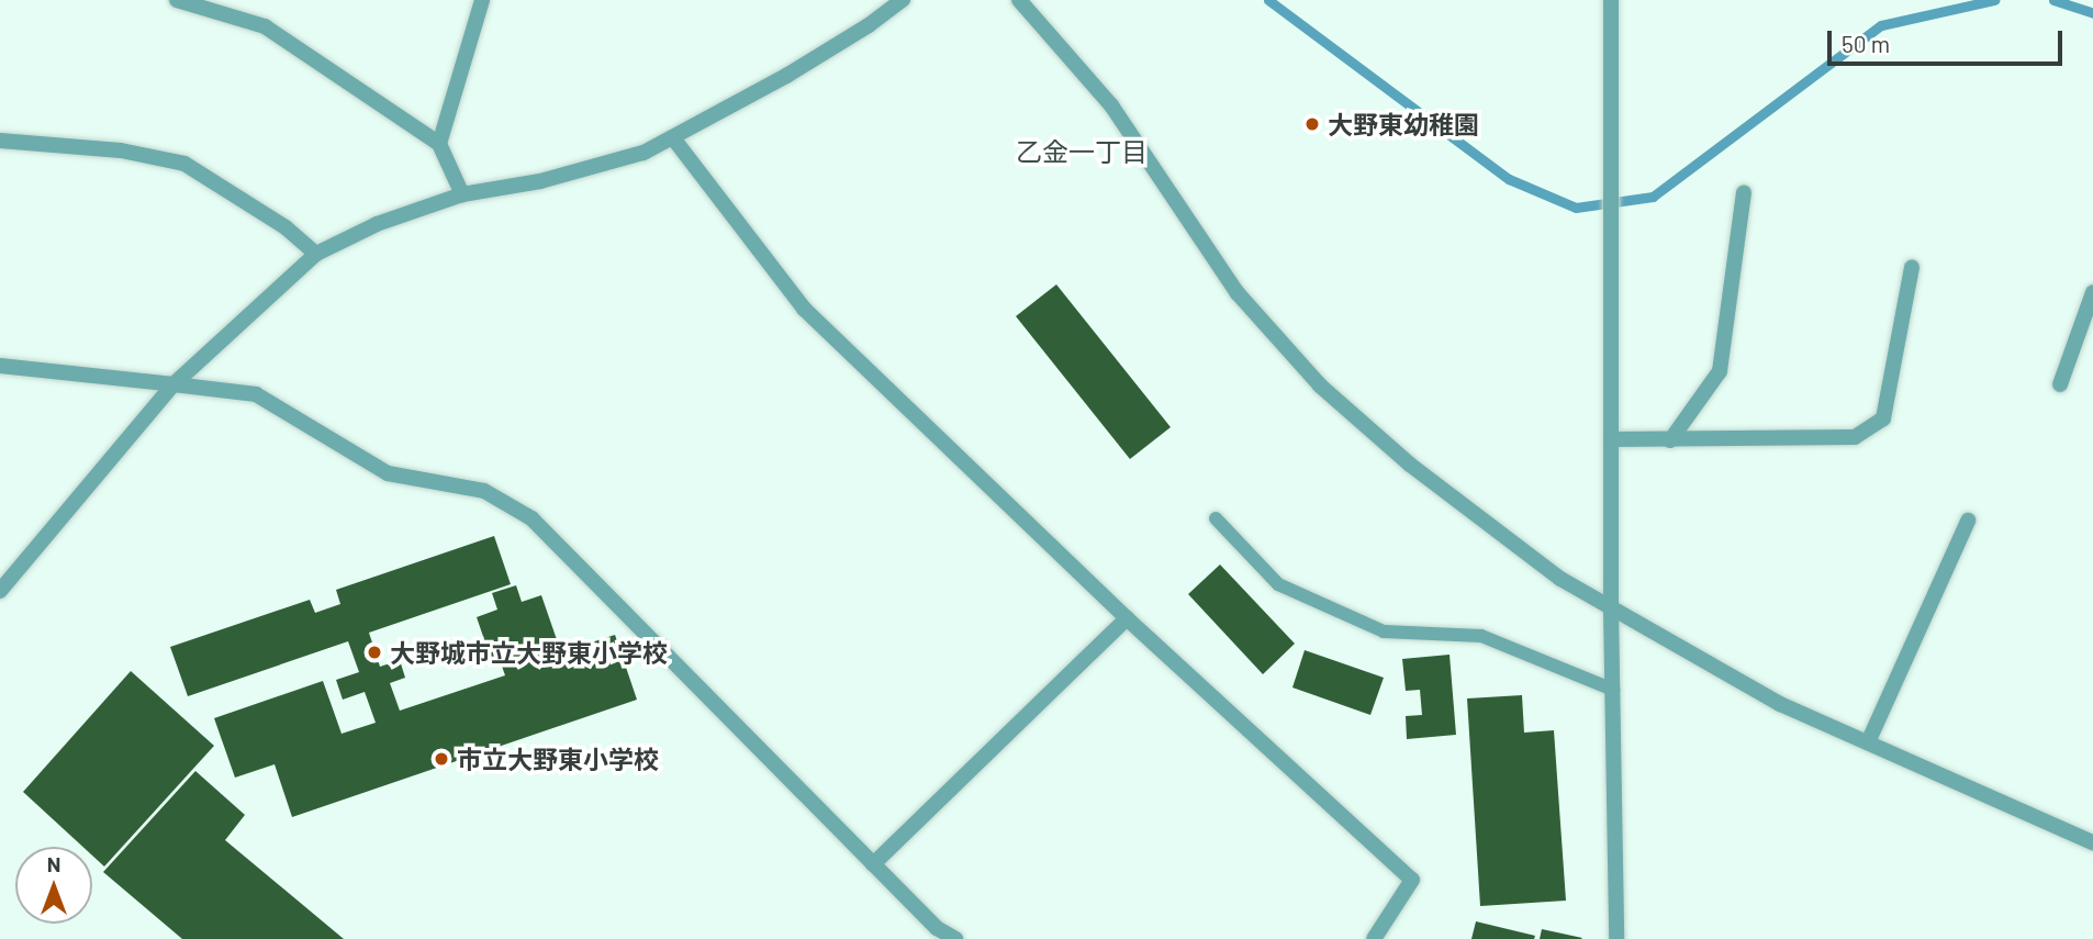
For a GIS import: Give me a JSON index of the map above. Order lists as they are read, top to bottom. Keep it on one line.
{"districts":["乙金一丁目"],"places":["大野東幼稚園","大野城市立大野東小学校","市立大野東小学校"],"scale_bar":"50 m","north":"top"}
